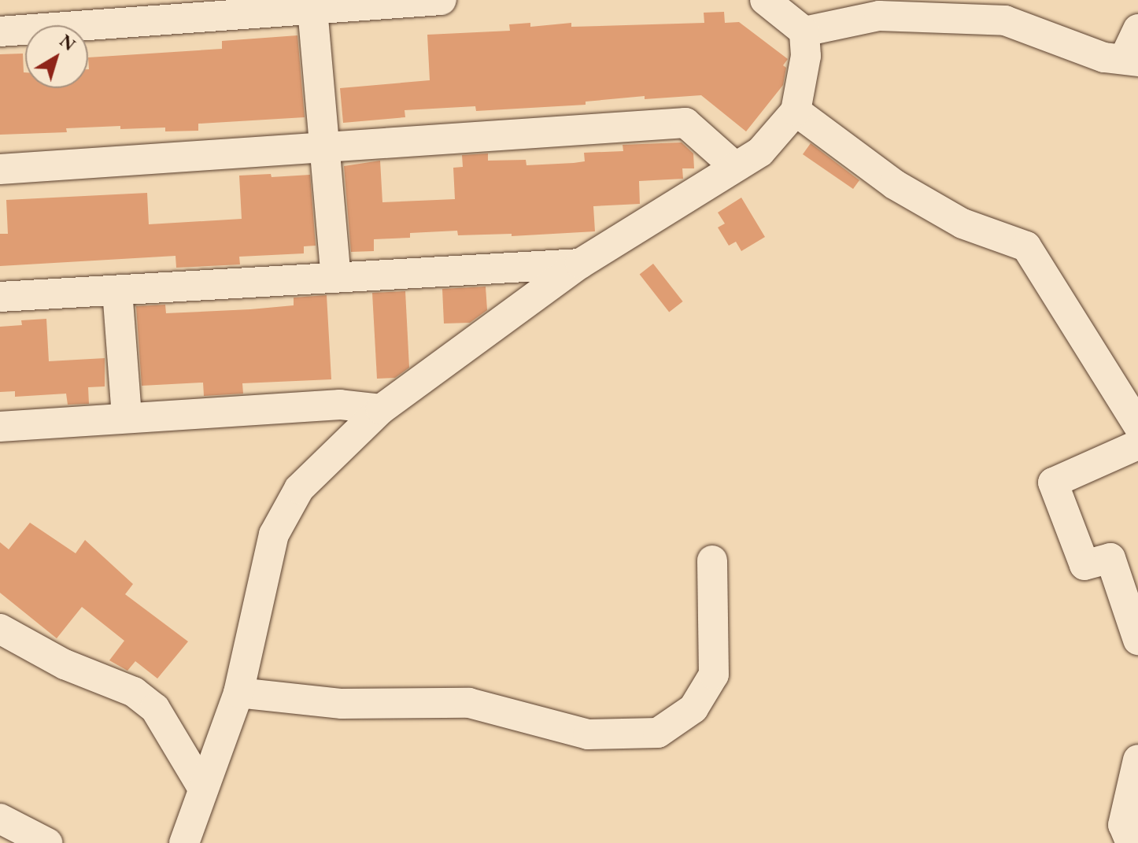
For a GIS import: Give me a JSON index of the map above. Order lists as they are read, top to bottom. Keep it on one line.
{"north":"top right"}
